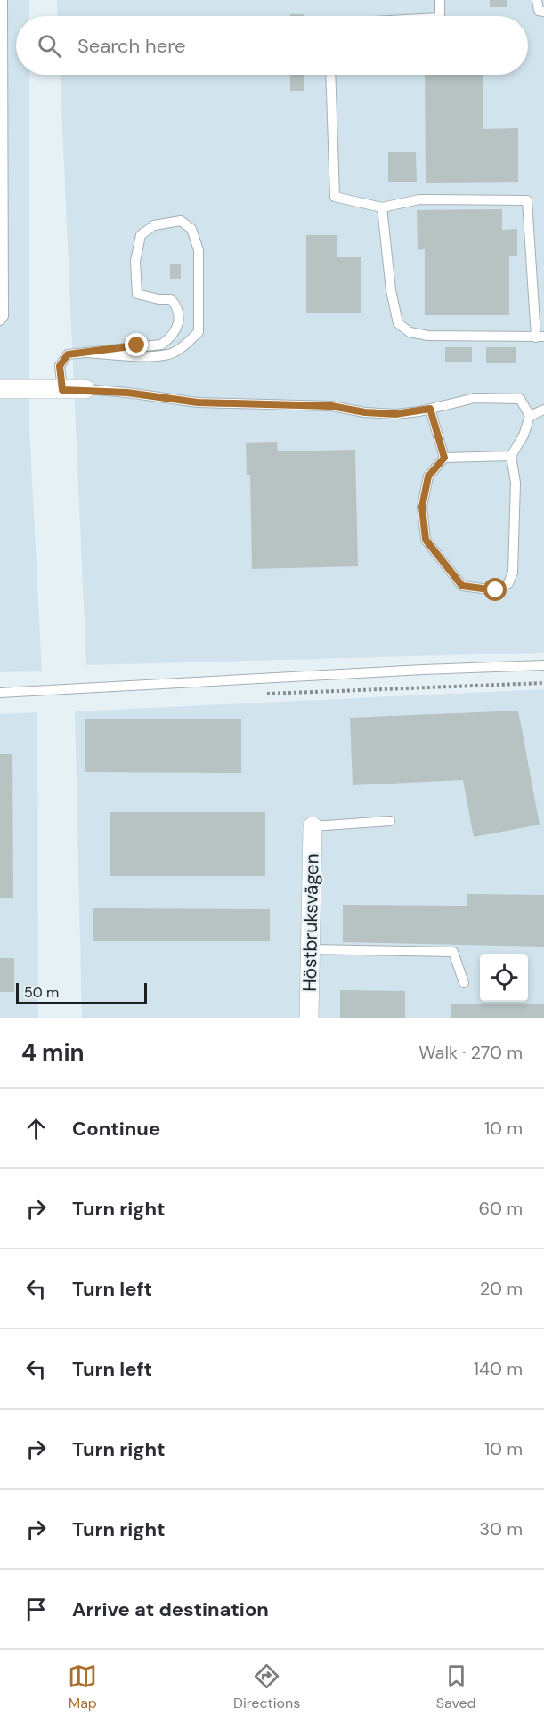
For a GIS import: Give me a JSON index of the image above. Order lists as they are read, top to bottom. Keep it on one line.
{"streets":{"street":["Höstbruksvägen"]},"scale_bar":"50 m","page":{"search":"Search here","scale":"50 m","heading":["4 min","Walk · 270 m"],"list":[["Continue","10 m"],["Turn right","60 m"],["Turn left","20 m"],["Turn left","140 m"],["Turn right","10 m"],["Turn right","30 m"],"Arrive at destination"],"nav":["Map","Directions","Saved"]}}
